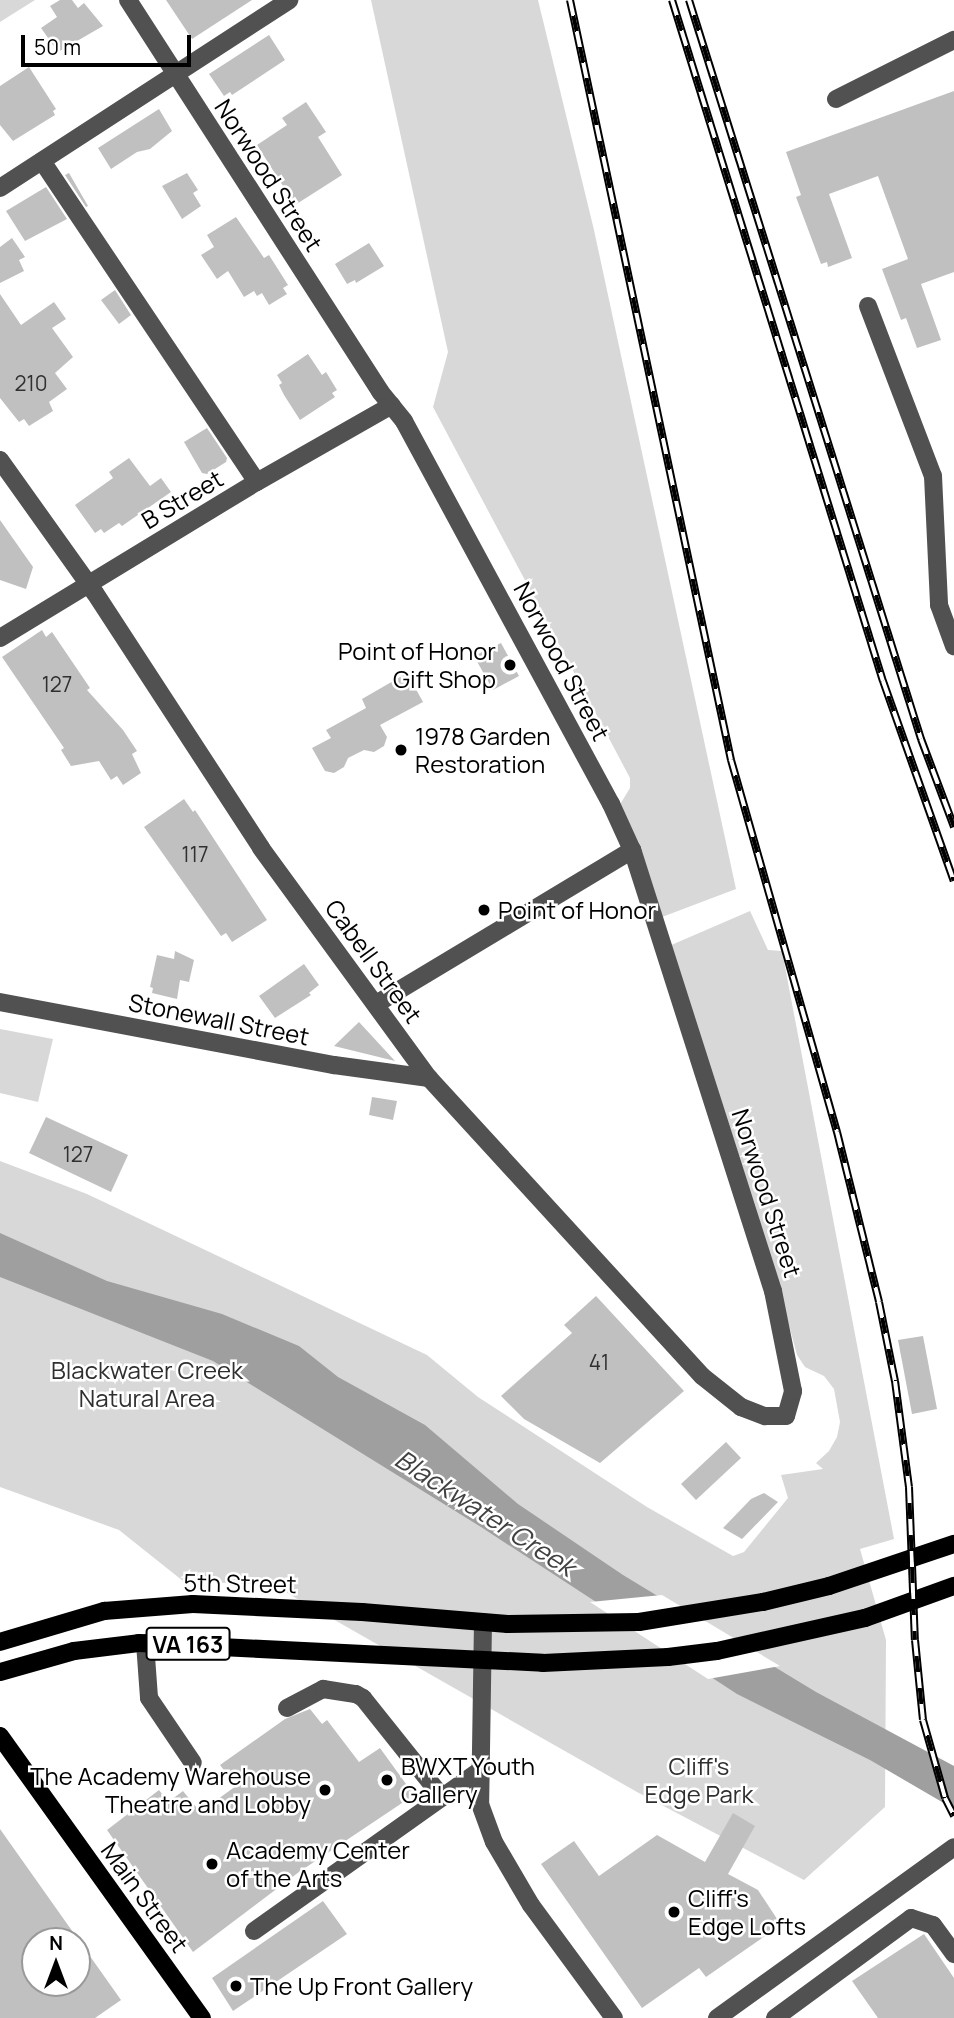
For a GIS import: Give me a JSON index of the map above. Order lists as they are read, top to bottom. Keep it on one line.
{"streets":{"main road":["5th Street","VA 163","Main Street"],"street":["Norwood Street","B Street","Cabell Street","Stonewall Street"]},"crossings":[["Norwood Street","B Street"],["Norwood Street","Cabell Street"],["B Street","Cabell Street"],["Cabell Street","Stonewall Street"]],"water":["Blackwater Creek"],"parks":["Blackwater Creek Natural Area","Cliff's Edge Park"],"places":["Point of Honor Gift Shop","1978 Garden Restoration","Point of Honor","BWXT Youth Gallery","The Academy Warehouse Theatre and Lobby","Academy Center of the Arts","Cliff's Edge Lofts","The Up Front Gallery"],"house_numbers":["210","127","117","127","41"],"scale_bar":"50 m","north":"top"}
